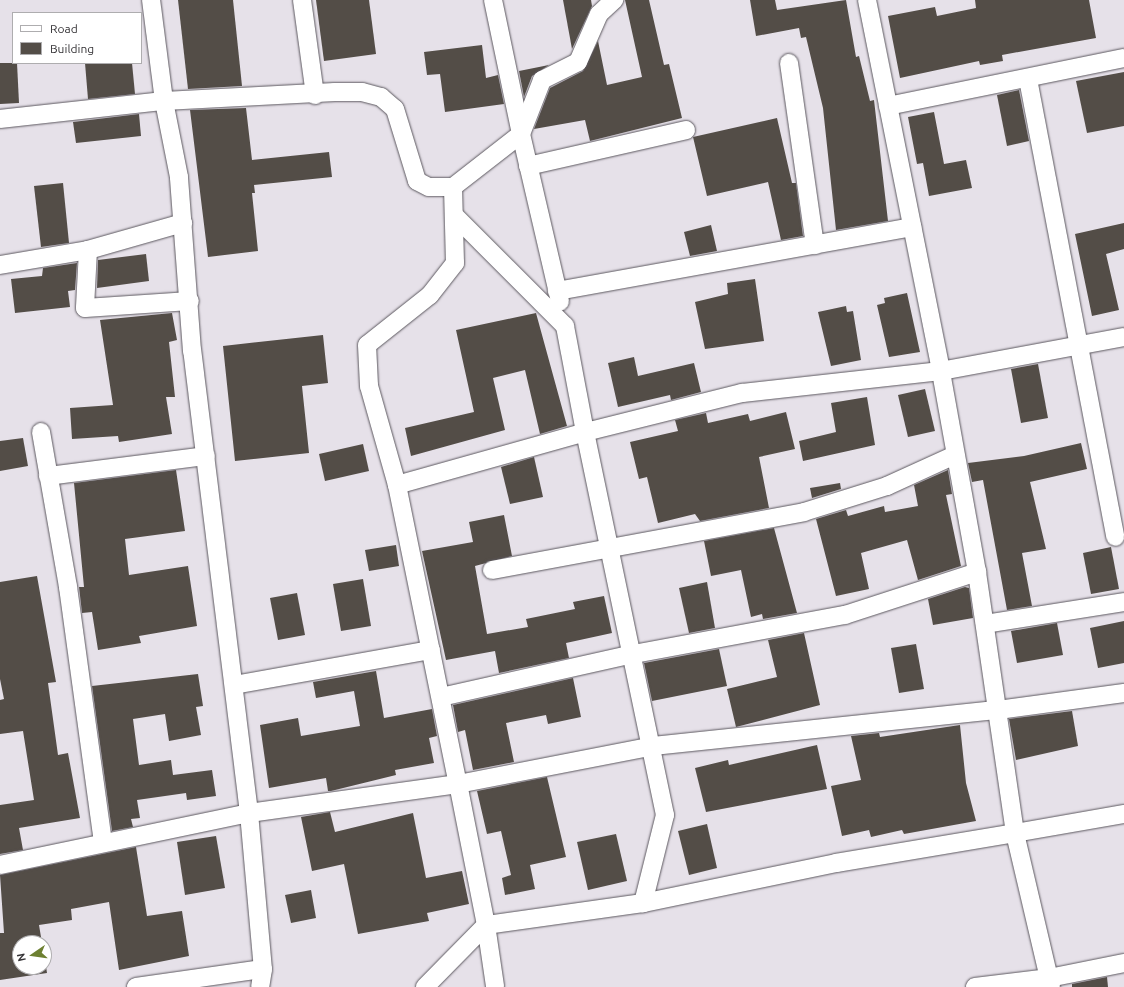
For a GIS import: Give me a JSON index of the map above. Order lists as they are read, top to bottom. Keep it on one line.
{"legend":["Road","Building"],"north":"left"}
